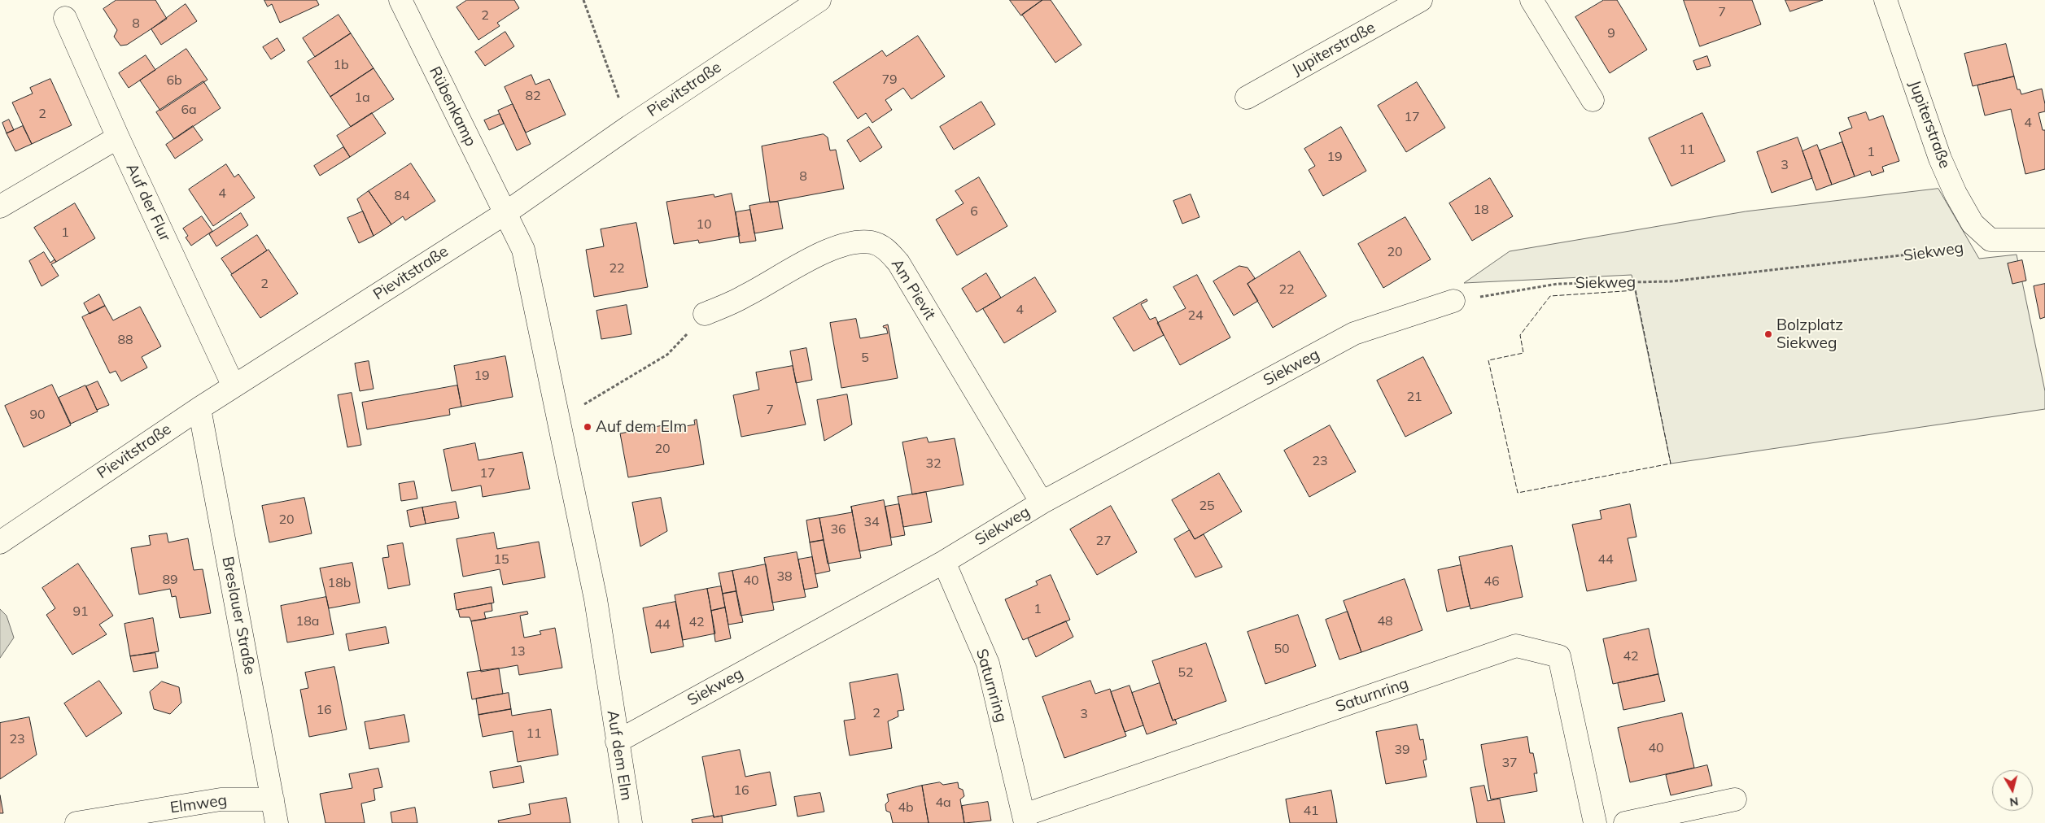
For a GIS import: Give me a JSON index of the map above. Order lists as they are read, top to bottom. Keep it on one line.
{"streets":{"street":["Jupiterstraße","Pievitstraße","Rübenkamp","Auf der Flur","Siekweg","Am Pievit","Breslauer Straße","Saturnring","Auf dem Elm","Elmweg"]},"crossings":[["Jupiterstraße","Siekweg"],["Pievitstraße","Rübenkamp"],["Pievitstraße","Auf der Flur"],["Pievitstraße","Breslauer Straße"],["Pievitstraße","Auf dem Elm"],["Rübenkamp","Auf dem Elm"],["Siekweg","Am Pievit"],["Siekweg","Saturnring"],["Siekweg","Auf dem Elm"],["Breslauer Straße","Elmweg"]],"places":["Bolzplatz Siekweg","Auf dem Elm"],"house_numbers":["7","2","8","9","1b","79","6b","82","1a","6a","2","17","4","11","1","19","3","8","4","84","18","6","10","1","20","22","2","22","4","24","88","5","19","21","7","90","20","23","32","17","25","20","34","36","27","15","44","38","89","40","46","18b","1","91","18a","48","42","44","50","13","42","52","16","2","3","11","23","40","39","37","16","4a","4b","41"],"north":"bottom"}
